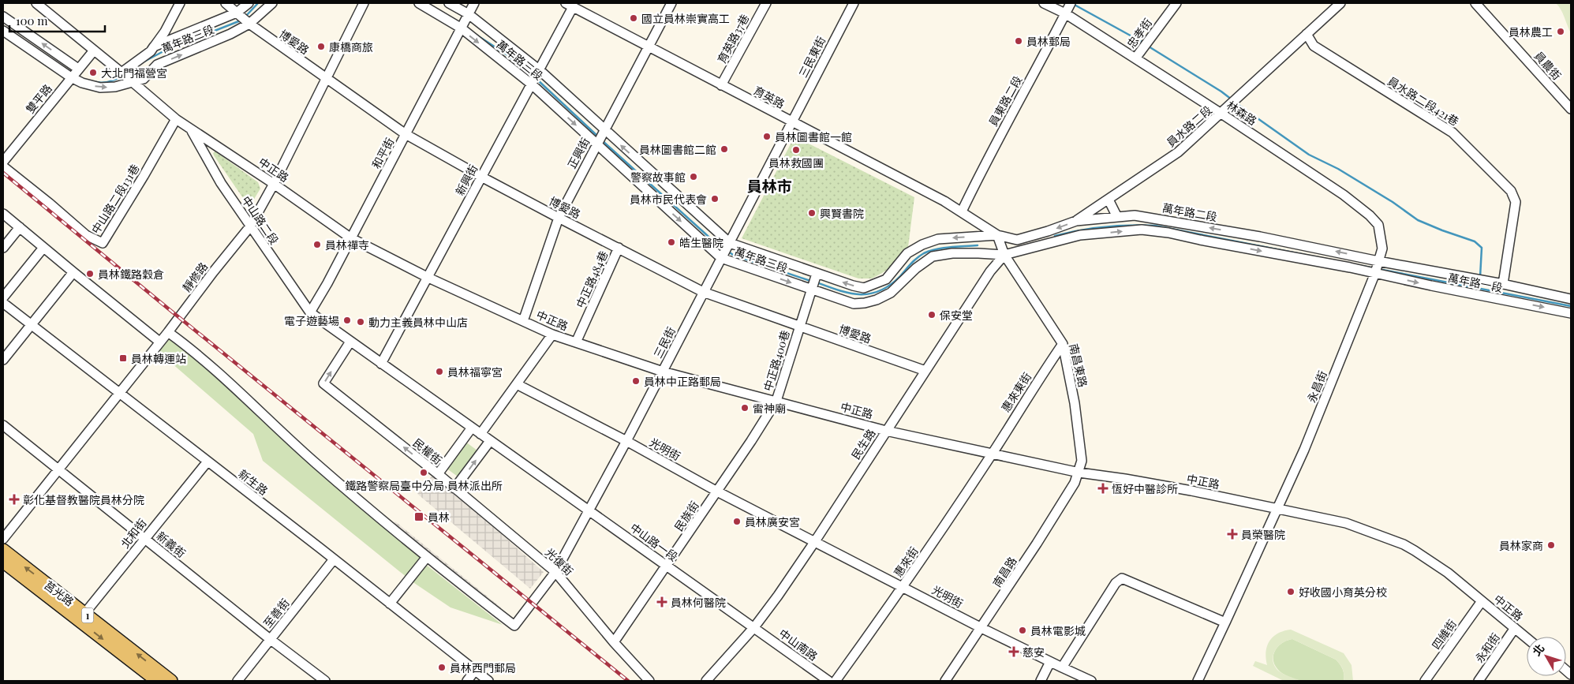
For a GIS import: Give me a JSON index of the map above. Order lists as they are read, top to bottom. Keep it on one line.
{"streets":{"main road":["莒光路","1"],"street":["忠孝街","萬年路三段","育英路37巷","博愛路","三民東街","員農街","育英路","雙平路","員東路二段","員水路二段421巷","林森路","員水路二段","和平街","正興街","中正路","新興街","中山路二段131巷","萬年路二段","中山路二段","靜修路","中正路484巷","萬年路一段","三民街","中正路400巷","南昌東路","永昌街","惠來東街","民生路","光明街","民權街","新生路","民族街","北和街","中山路一段","新義街","光復街","惠來街","南昌路","至善街","四維街","中山南路","永和街"]},"crossings":[["忠孝街","林森路"],["萬年路三段","博愛路"],["萬年路三段","育英路"],["萬年路三段","雙平路"],["萬年路三段","和平街"],["萬年路三段","正興街"],["萬年路三段","新興街"],["萬年路三段","萬年路二段"],["萬年路三段","中山路二段"],["萬年路三段","三民街"],["萬年路三段","中正路400巷"],["萬年路三段","南昌東路"],["萬年路三段","民生路"],["育英路37巷","育英路"],["博愛路","和平街"],["博愛路","正興街"],["博愛路","新興街"],["博愛路","靜修路"],["博愛路","中正路484巷"],["博愛路","三民街"],["博愛路","中正路400巷"],["博愛路","民生路"],["三民東街","育英路"],["三民東街","三民街"],["育英路","員東路二段"],["育英路","正興街"],["育英路","新興街"],["育英路","萬年路二段"],["育英路","三民街"],["育英路","南昌東路"],["雙平路","中山路二段"],["員東路二段","林森路"],["員水路二段421巷","員水路二段"],["員水路二段421巷","萬年路一段"],["林森路","員水路二段"],["林森路","萬年路二段"],["林森路","萬年路一段"],["林森路","永昌街"],["員水路二段","萬年路二段"],["和平街","中正路"],["和平街","中山路二段"],["正興街","中正路"],["中正路","新興街"],["中正路","中山路二段"],["中正路","靜修路"],["中正路","中正路484巷"],["中正路","三民街"],["中正路","中正路400巷"],["中正路","南昌東路"],["中正路","永昌街"],["中正路","惠來東街"],["中正路","民生路"],["中正路","民族街"],["中正路","惠來街"],["中正路","南昌路"],["中正路","四維街"],["中正路","永和街"],["新興街","中山路二段"],["中山路二段131巷","中山路二段"],["萬年路二段","萬年路一段"],["萬年路二段","南昌東路"],["中山路二段","靜修路"],["中山路二段","民權街"],["中山路二段","中山路一段"],["靜修路","新生路"],["靜修路","新義街"],["萬年路一段","永昌街"],["三民街","光明街"],["三民街","中山路一段"],["三民街","光復街"],["中正路400巷","民族街"],["南昌東路","惠來東街"],["南昌東路","民生路"],["南昌東路","南昌路"],["惠來東街","惠來街"],["民生路","光明街"],["民生路","中山路一段"],["民生路","中山南路"],["光明街","民族街"],["光明街","惠來街"],["光明街","南昌路"],["民權街","光復街"],["新生路","北和街"],["新生路","至善街"],["民族街","中山路一段"],["民族街","光復街"],["北和街","新義街"],["北和街","莒光路"],["中山路一段","中山南路"],["新義街","至善街"]],"districts":["員林市"],"places":{"other":["國立員林崇實高工","員林農工","員林郵局","康橋商旅","大北門福營宮","員林圖書館一館","員林圖書館二館","員林救國團","警察故事館","員林市民代表會","興賢書院","皓生醫院","員林禪寺","員林鐵路穀倉","保安堂","電子遊藝場","動力主義員林中山店","員林福寧宮","員林中正路郵局","雷神廟","鐵路警察局臺中分局 員林派出所","員林廣安宮","員林家商","好收國小育英分校","員林電影城","員林西門郵局"],"transit":["員林轉運站","員林"],"health":["恆好中醫診所","彰化基督教醫院員林分院","員榮醫院","員林何醫院","慈安"]},"scale_bar":"100 m","north":"top left"}
